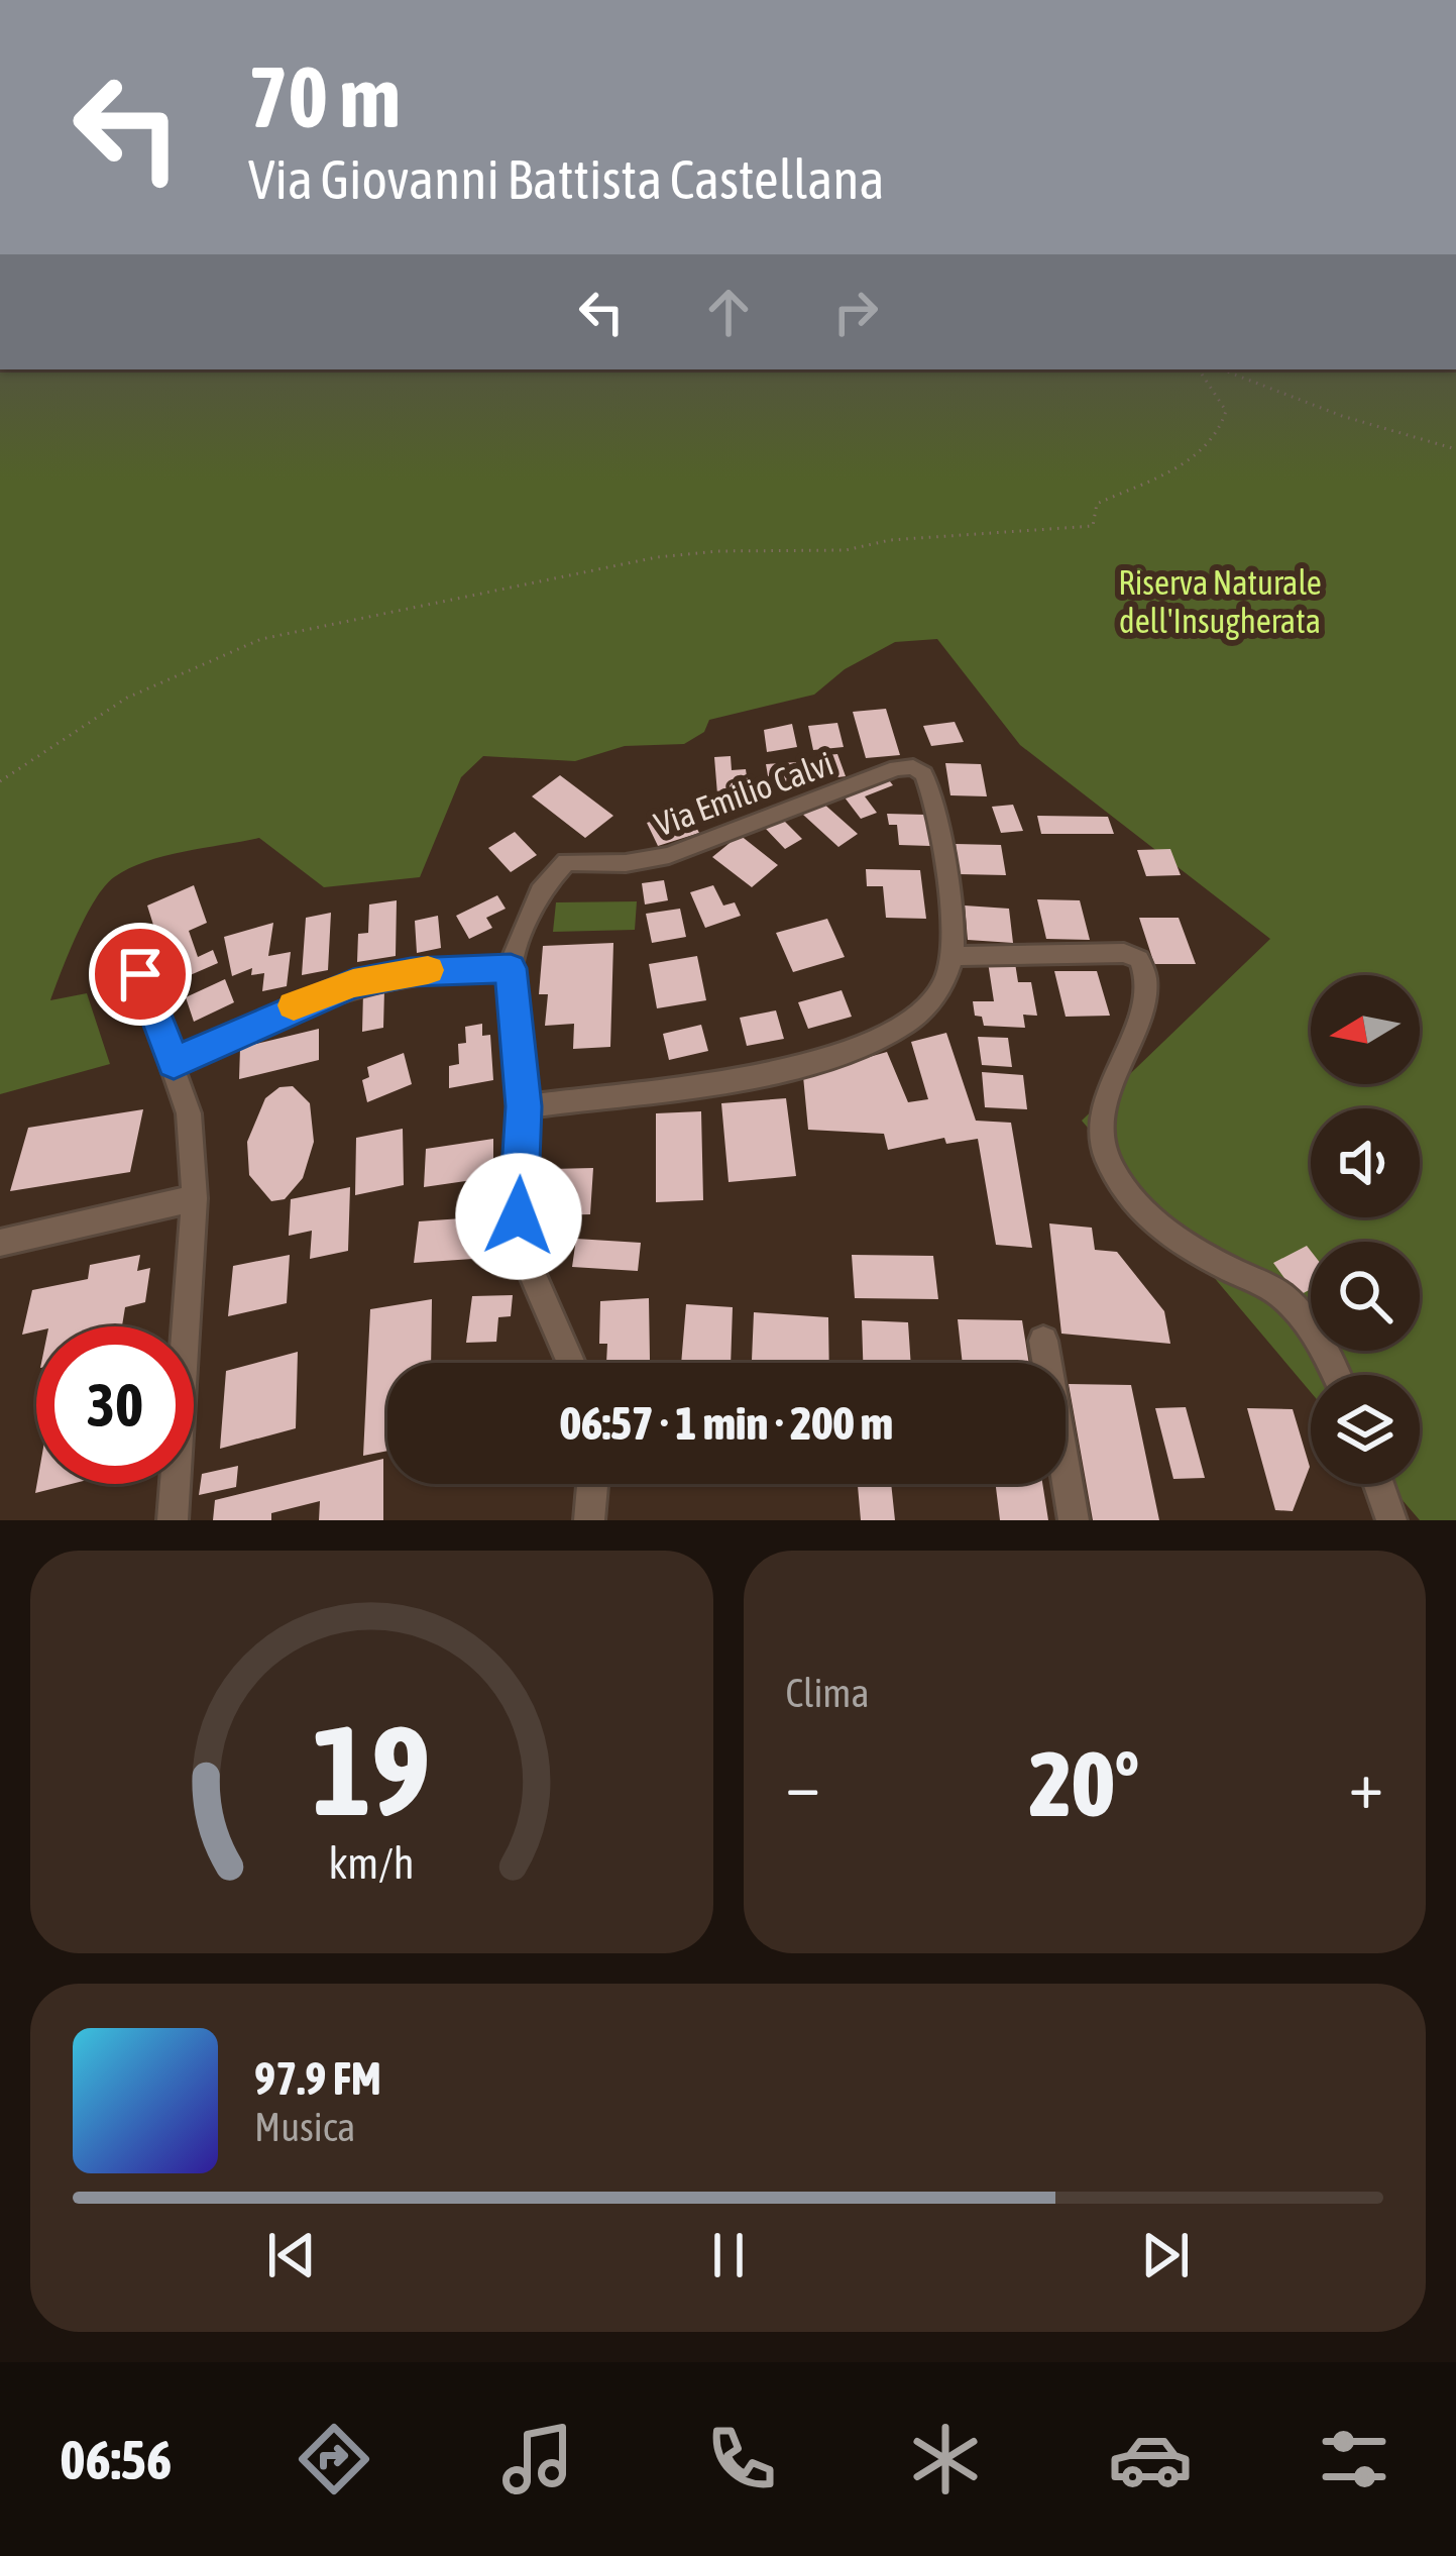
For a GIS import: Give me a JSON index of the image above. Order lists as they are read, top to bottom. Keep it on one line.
{"streets":{"street":["Via Emilio Calvi"]},"parks":["Riserva Naturale dell'Insugherata"],"north":"left","page":{"turn":["70 m","Via Giovanni Battista Castellana"],"limit":"30","trip":"06:57 · 1 min · 200 m","tile":"Clima","heat":["−","20°","+"],"song":["97.9 FM","Musica"],"tabs":"06:56","gauge":["19","km/h"]}}
